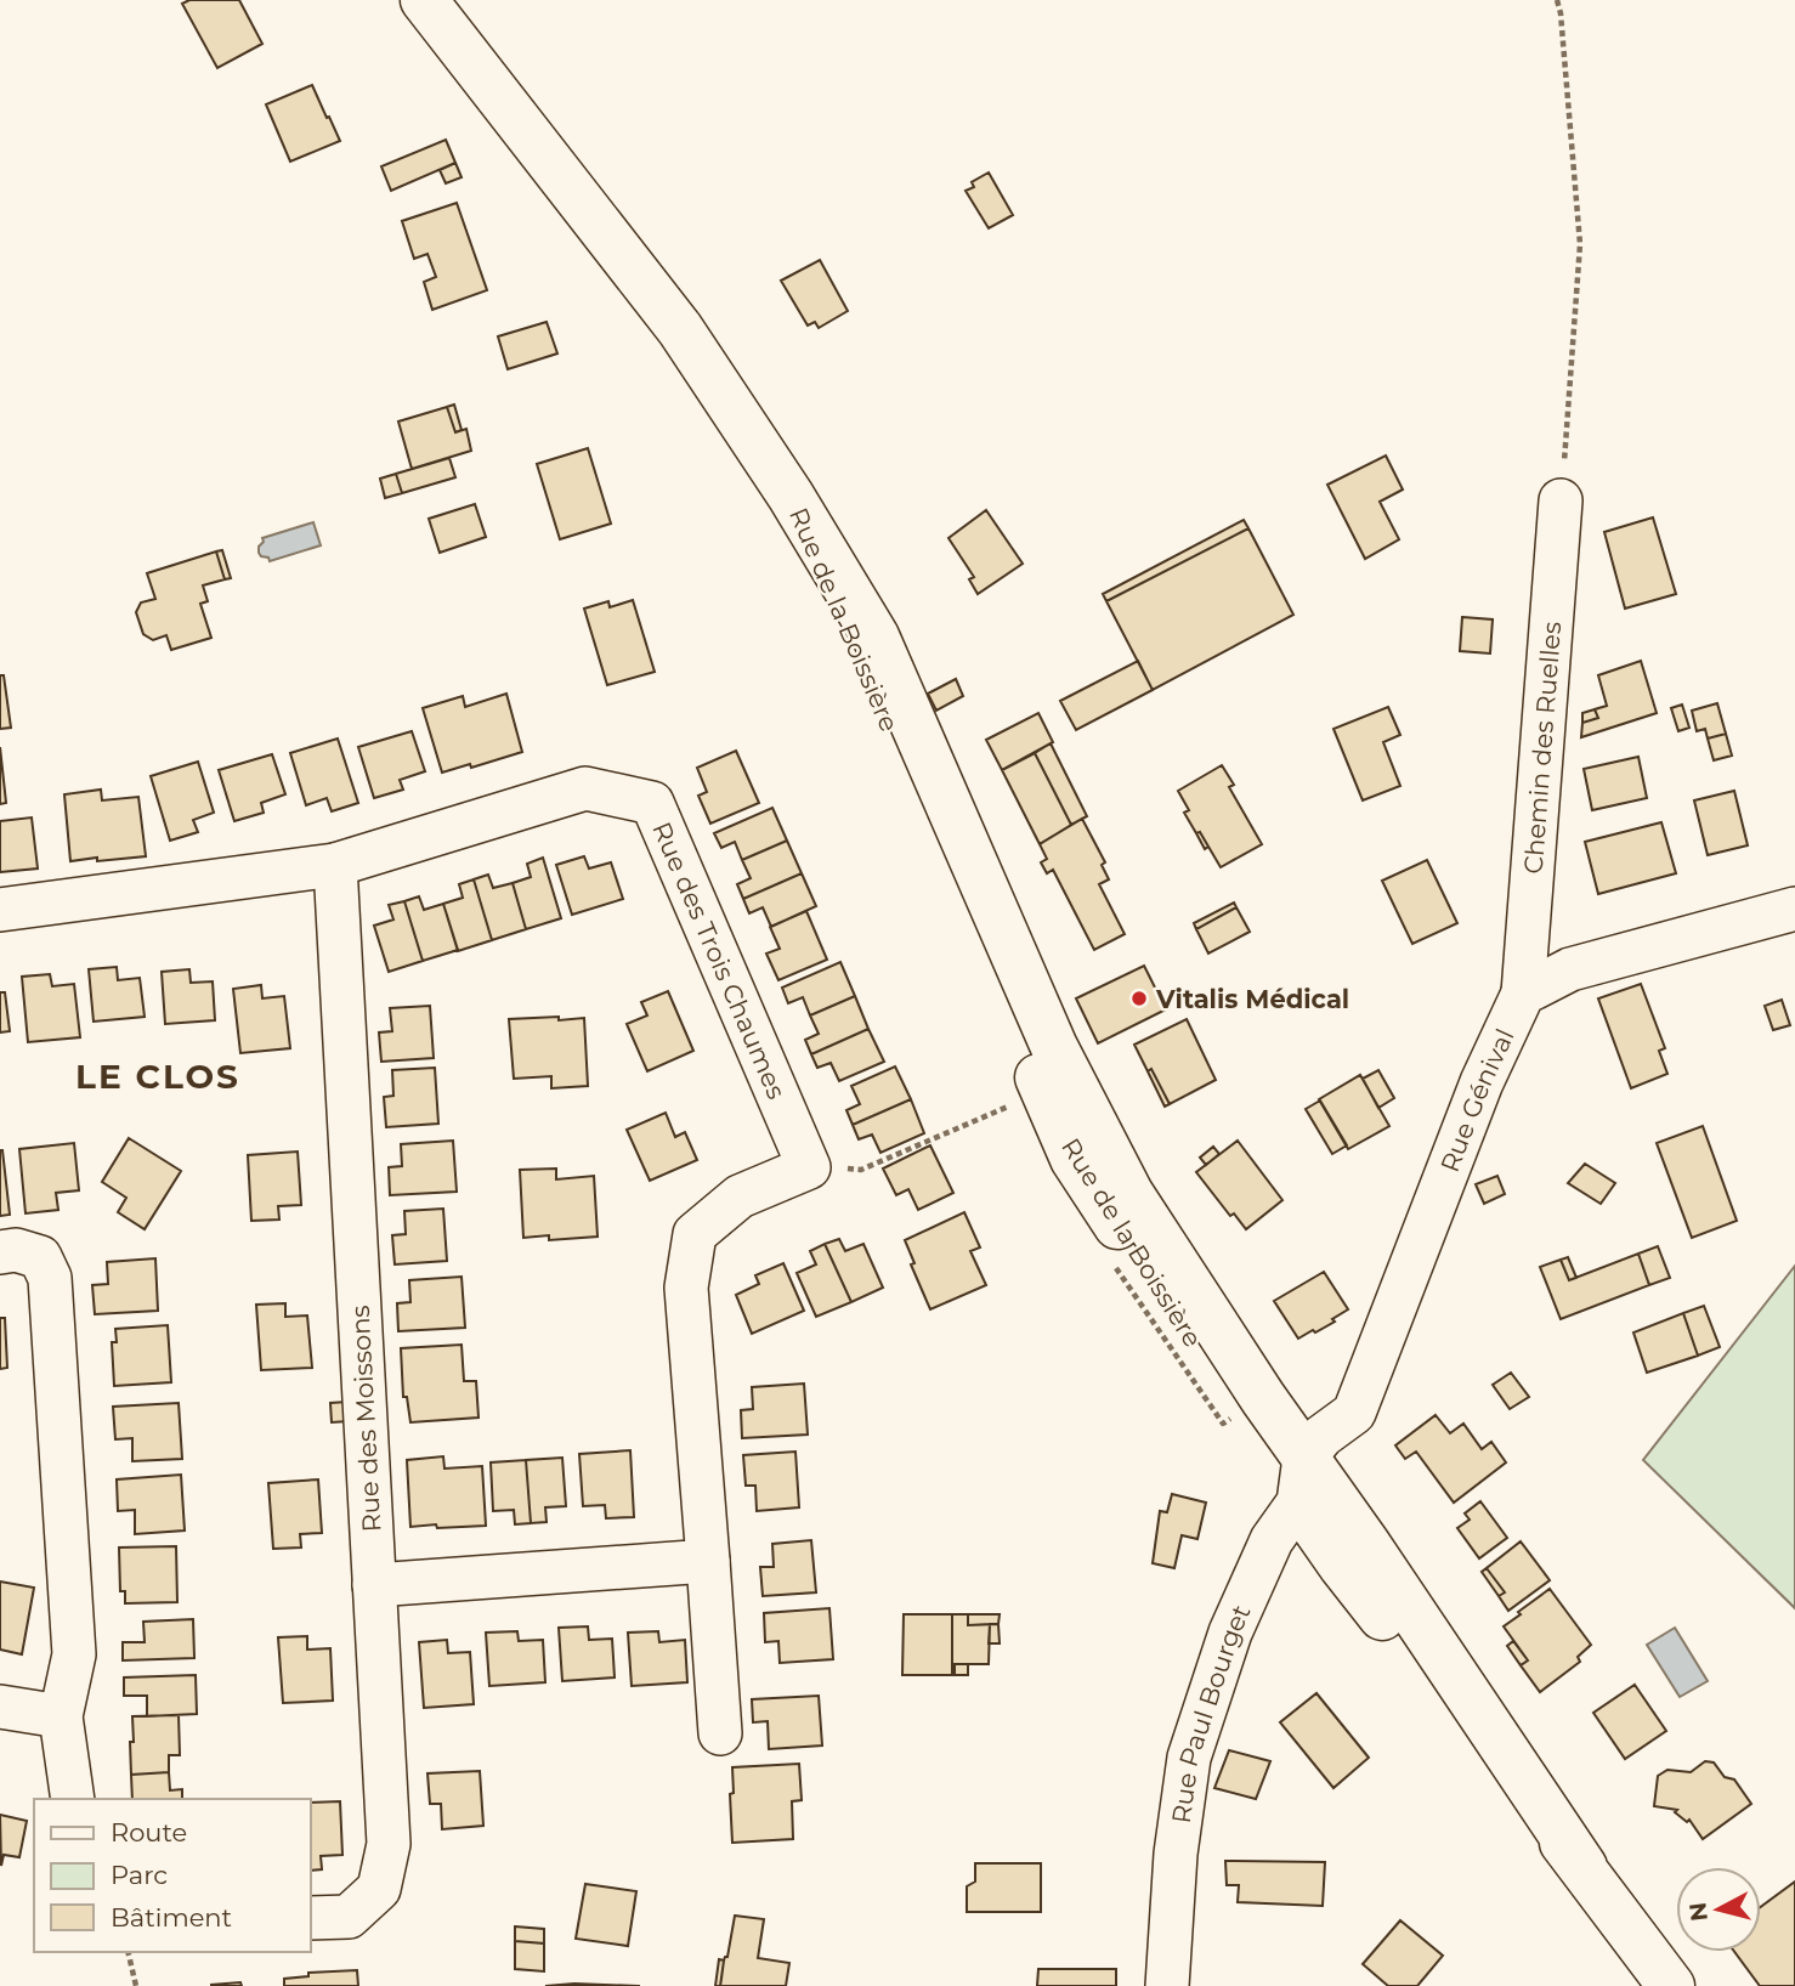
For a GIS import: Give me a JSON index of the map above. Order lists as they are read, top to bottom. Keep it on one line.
{"streets":{"main road":["Rue de la Boissière"],"street":["Chemin des Ruelles","Rue des Trois Chaumes","Rue Génival","Rue des Moissons","Rue Paul Bourget"]},"crossings":[["Rue de la Boissière","Rue Génival"],["Rue de la Boissière","Rue Paul Bourget"],["Chemin des Ruelles","Rue Génival"],["Rue des Trois Chaumes","Rue des Moissons"],["Rue Génival","Rue Paul Bourget"]],"districts":["LE CLOS"],"places":["Vitalis Médical"],"legend":["Route","Parc","Bâtiment"],"north":"left"}
